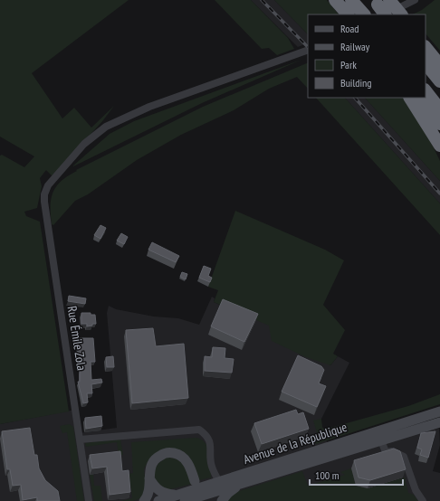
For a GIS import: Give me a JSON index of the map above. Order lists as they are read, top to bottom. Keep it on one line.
{"streets":{"main road":["Avenue de la République"],"street":["Rue Émile Zola"]},"legend":["Road","Railway","Park","Building"],"scale_bar":"100 m"}
